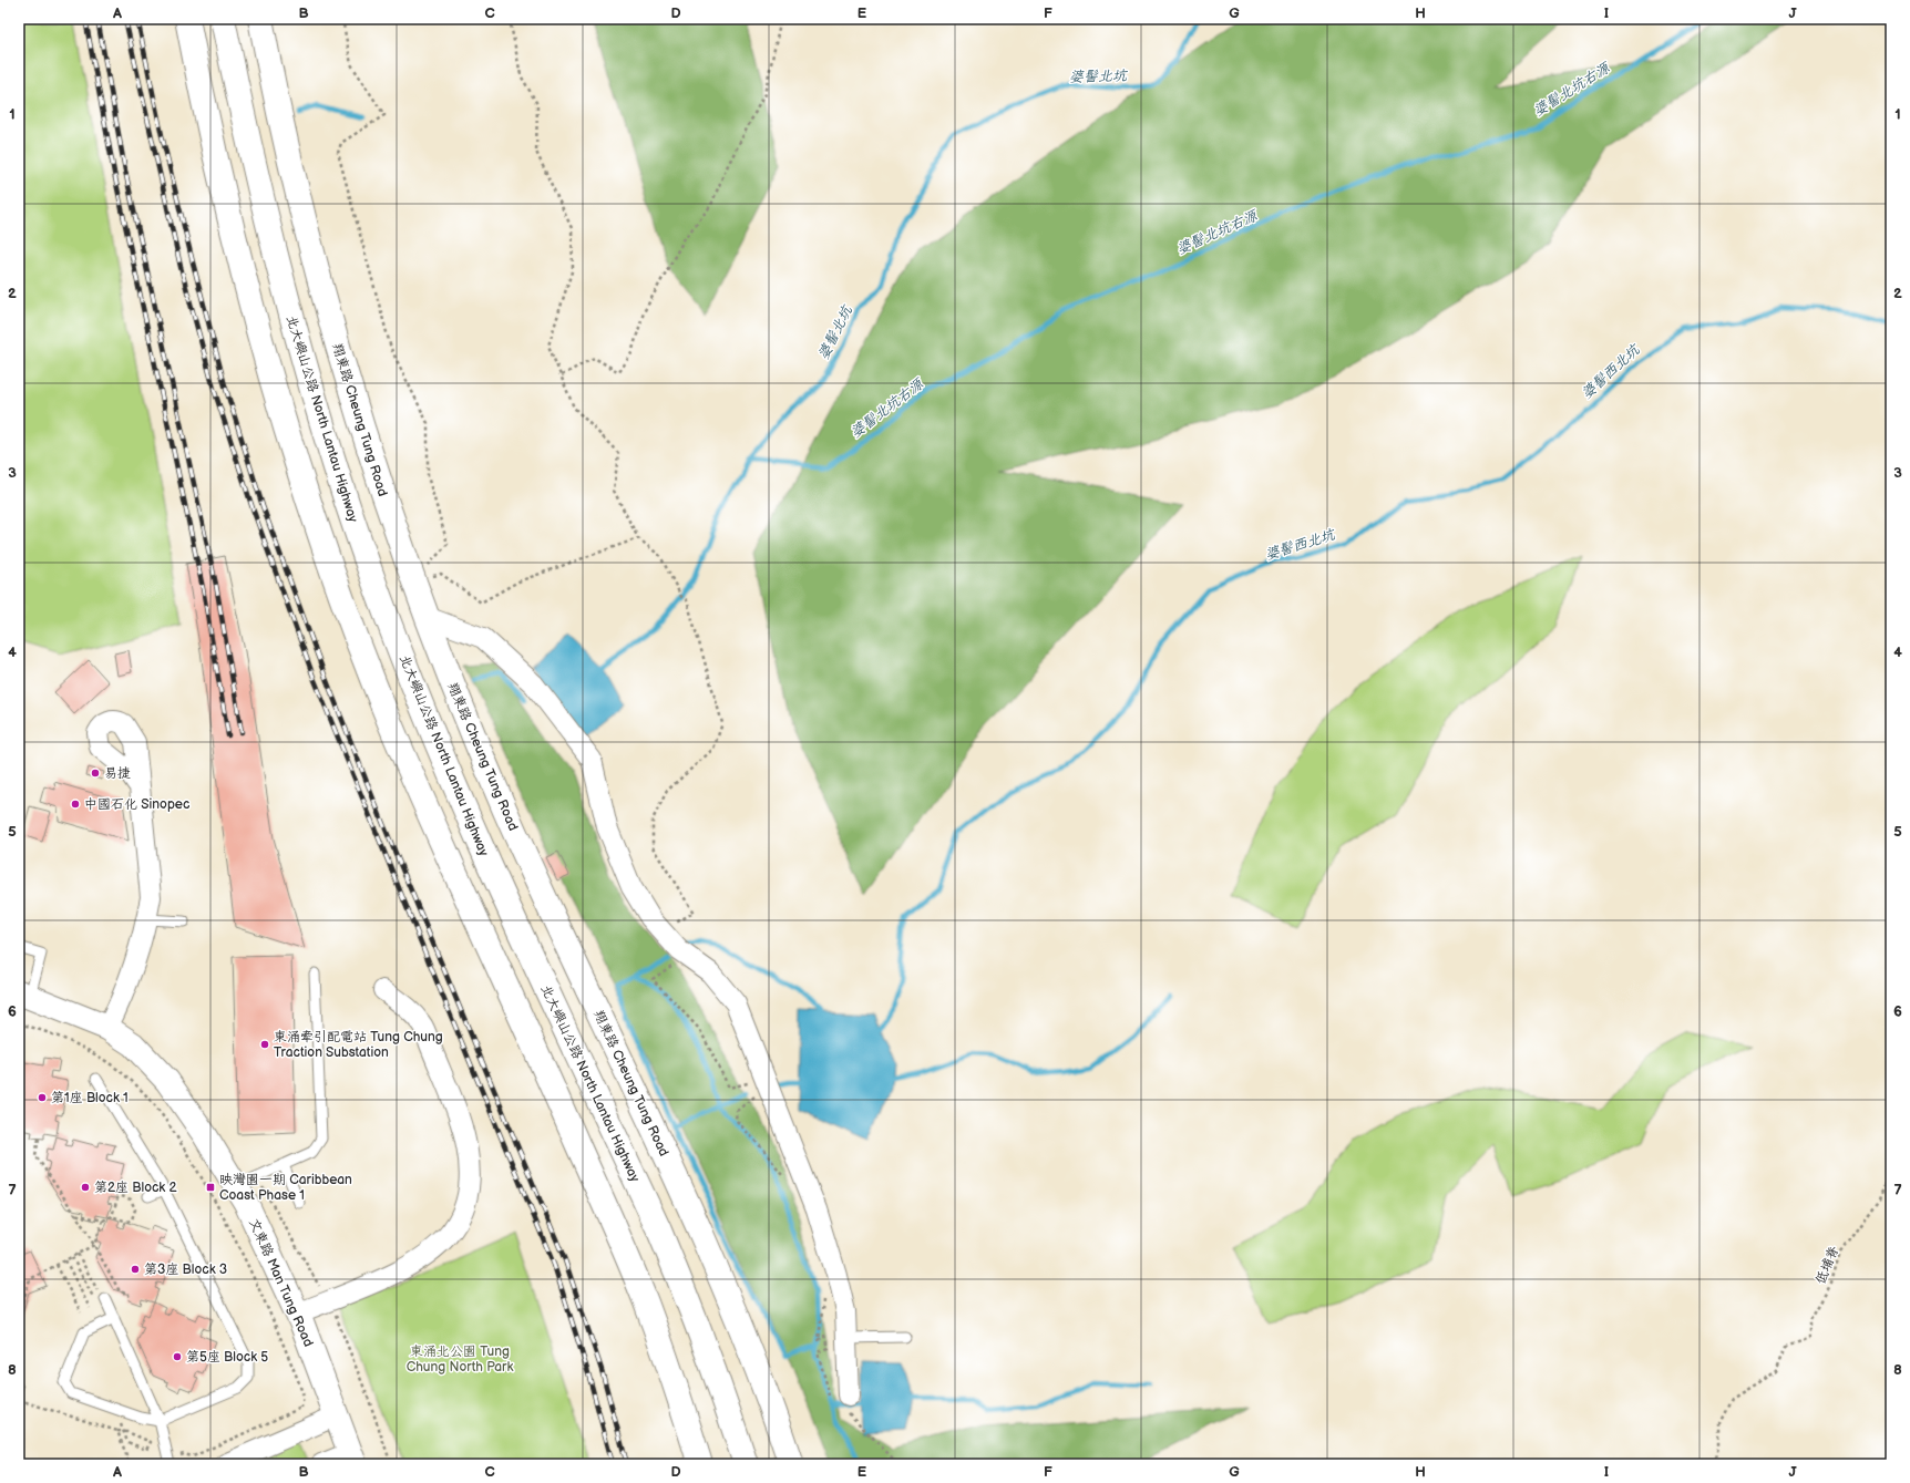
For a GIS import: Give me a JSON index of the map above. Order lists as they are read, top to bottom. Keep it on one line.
{"streets":{"main road":["北大嶼山公路 North Lantau Highway","翔東路 Cheung Tung Road","文東路 Man Tung Road"],"path":["低埔脊"]},"water":["婆髻北坑","婆髻北坑右源","婆髻西北坑"],"parks":["東涌北公園 Tung Chung North Park"],"places":{"other":["易捷","中國石化 Sinopec","東涌牽引配電站 Tung Chung Traction Substation","第1座 Block 1","第2座 Block 2","第3座 Block 3","第5座 Block 5"],"transit":["映灣園一期 Caribbean Coast Phase 1"]},"grid":{"columns":["A","B","C","D","E","F","G","H","I","J"],"rows":["1","2","3","4","5","6","7","8"]}}
